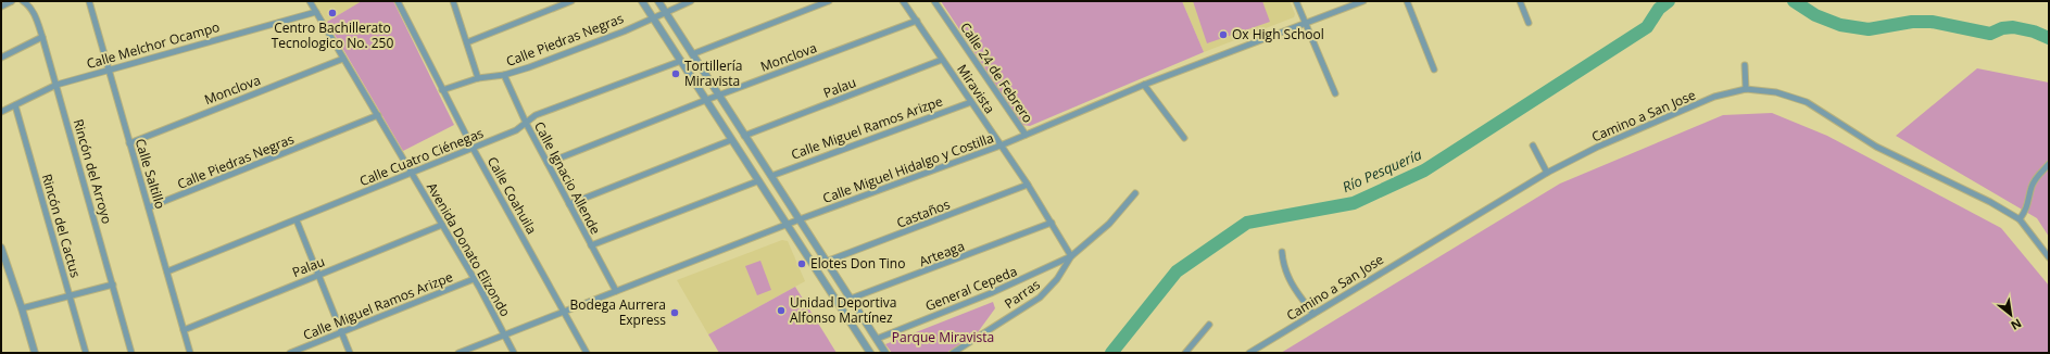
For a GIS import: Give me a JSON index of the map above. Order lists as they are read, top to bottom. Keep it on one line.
{"streets":{"street":["Calle Piedras Negras","Calle Melchor Ocampo","Monclova","Calle 24 de Febrero","Palau","Miravista","Camino a San Jose","Calle Miguel Ramos Arizpe","Calle Cuatro Ciénegas","Calle Miguel Hidalgo y Costilla","Rincón del Arroyo","Calle Saltillo","Calle Ignacio Allende","Calle Coahuila","Castaños","Rincón del Cactus","Avenida Donato Elizondo","Arteaga","General Cepeda","Parras"]},"crossings":[["Calle Piedras Negras","Calle Saltillo"],["Calle Piedras Negras","Calle Ignacio Allende"],["Calle Piedras Negras","Calle Coahuila"],["Calle Piedras Negras","Avenida Donato Elizondo"],["Calle Melchor Ocampo","Rincón del Arroyo"],["Calle Melchor Ocampo","Calle Saltillo"],["Calle Melchor Ocampo","Rincón del Cactus"],["Calle Melchor Ocampo","Avenida Donato Elizondo"],["Monclova","Miravista"],["Monclova","Calle Saltillo"],["Monclova","Calle Ignacio Allende"],["Monclova","Avenida Donato Elizondo"],["Calle 24 de Febrero","Calle Miguel Hidalgo y Costilla"],["Palau","Miravista"],["Palau","Calle Saltillo"],["Palau","Avenida Donato Elizondo"],["Miravista","Calle Miguel Ramos Arizpe"],["Miravista","Calle Miguel Hidalgo y Costilla"],["Miravista","Castaños"],["Miravista","Arteaga"],["Miravista","General Cepeda"],["Miravista","Parras"],["Calle Miguel Ramos Arizpe","Avenida Donato Elizondo"],["Calle Cuatro Ciénegas","Calle Saltillo"],["Calle Cuatro Ciénegas","Calle Ignacio Allende"],["Calle Cuatro Ciénegas","Calle Coahuila"],["Calle Cuatro Ciénegas","Avenida Donato Elizondo"],["Calle Miguel Hidalgo y Costilla","Calle Ignacio Allende"],["Calle Miguel Hidalgo y Costilla","Calle Coahuila"],["Calle Miguel Hidalgo y Costilla","Avenida Donato Elizondo"],["General Cepeda","Parras"]],"water":["Río Pesquería"],"parks":["Parque Miravista"],"places":["Centro Bachillerato Tecnologico No. 250","Ox High School","Tortillería Miravista","Elotes Don Tino","Unidad Deportiva Alfonso Martínez","Bodega Aurrera Express"],"north":"bottom right"}
